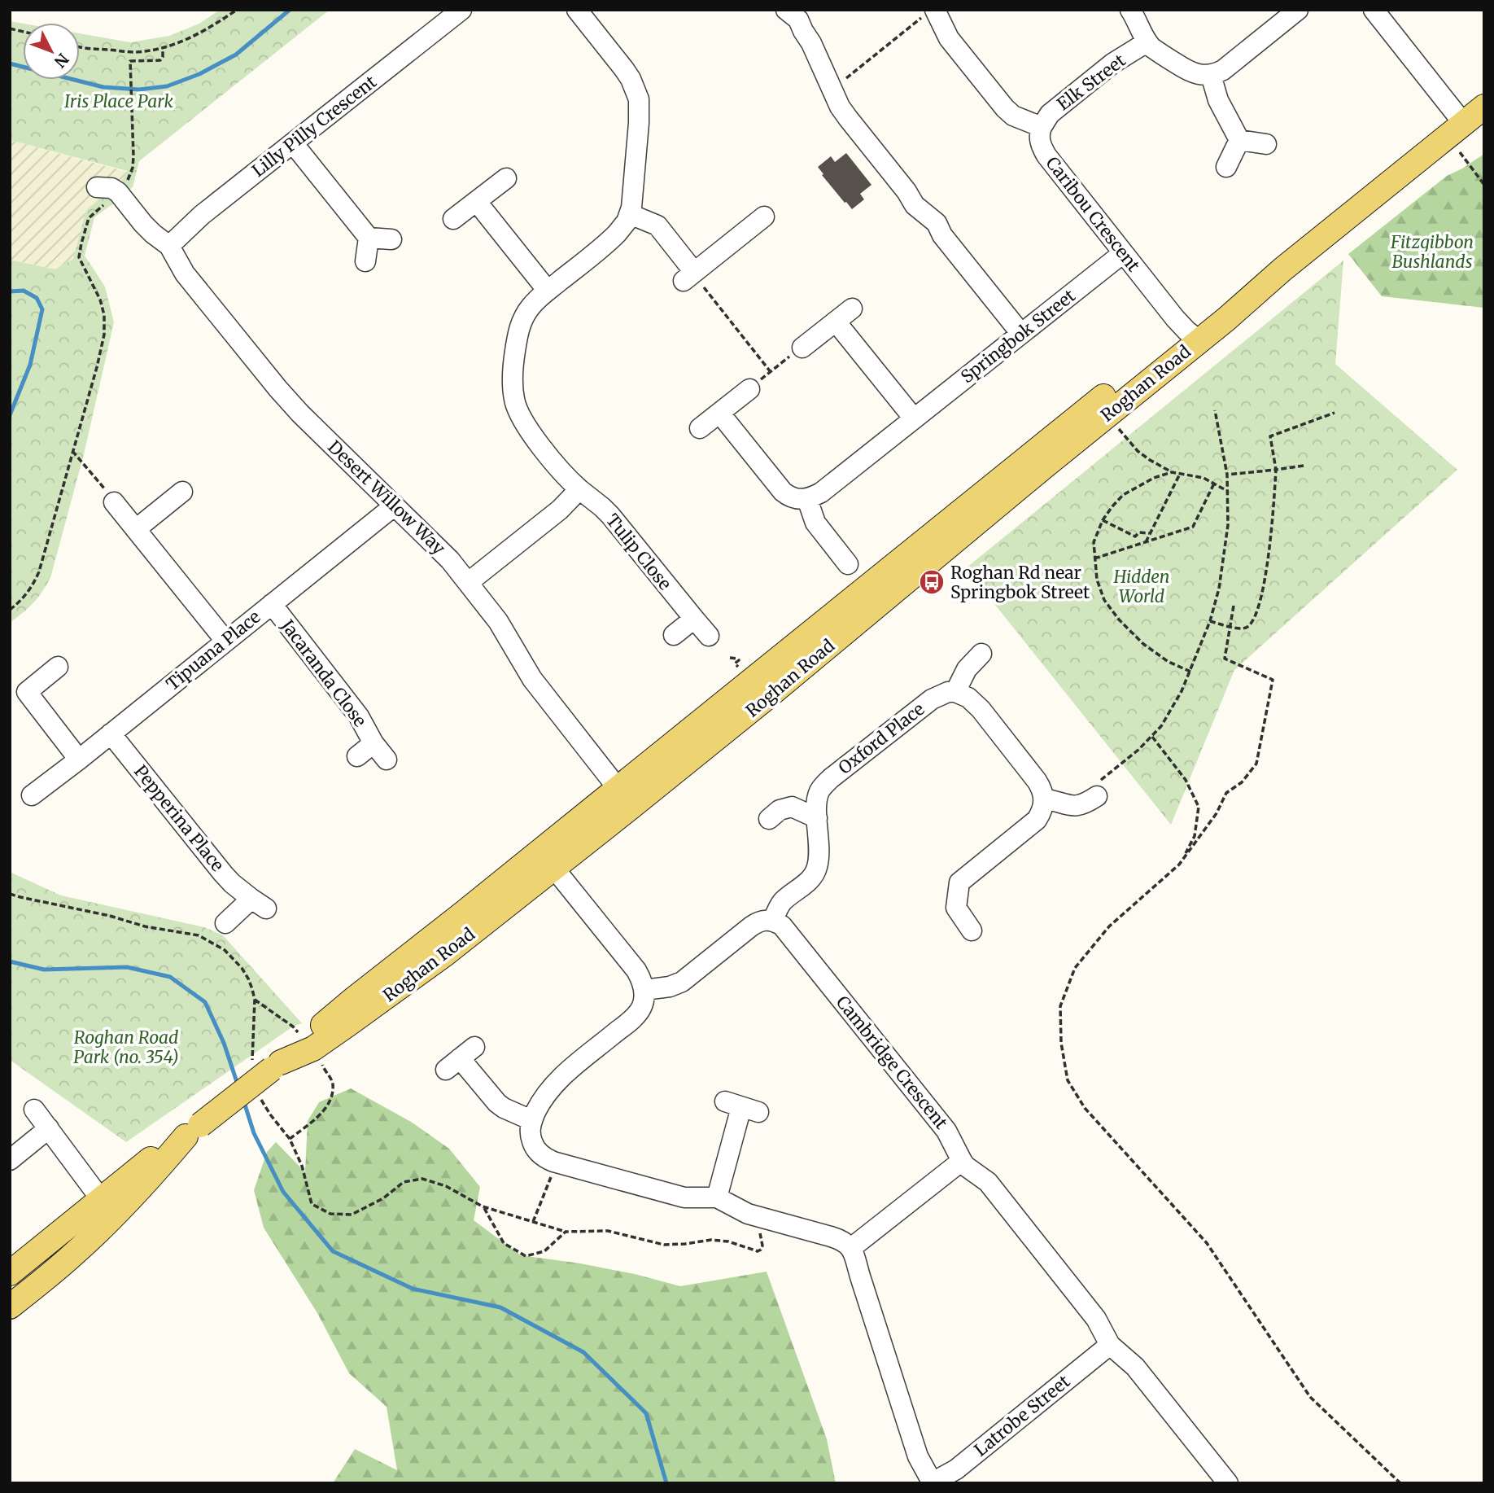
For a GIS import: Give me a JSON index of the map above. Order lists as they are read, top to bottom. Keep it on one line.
{"streets":{"main road":["Roghan Road"],"street":["Elk Street","Lilly Pilly Crescent","Caribou Crescent","Springbok Street","Desert Willow Way","Tulip Close","Tipuana Place","Jacaranda Close","Oxford Place","Pepperina Place","Cambridge Crescent","Latrobe Street"]},"crossings":[["Elk Street","Caribou Crescent"],["Lilly Pilly Crescent","Desert Willow Way"],["Caribou Crescent","Springbok Street"],["Caribou Crescent","Roghan Road"],["Roghan Road","Desert Willow Way"],["Desert Willow Way","Tipuana Place"],["Tipuana Place","Jacaranda Close"],["Tipuana Place","Pepperina Place"],["Oxford Place","Cambridge Crescent"],["Cambridge Crescent","Latrobe Street"]],"parks":["Iris Place Park","Fitzgibbon Bushlands","Hidden World","Roghan Road Park (no. 354)"],"places":{"bus stop":["Roghan Rd near Springbok Street"]},"north":"bottom right"}
